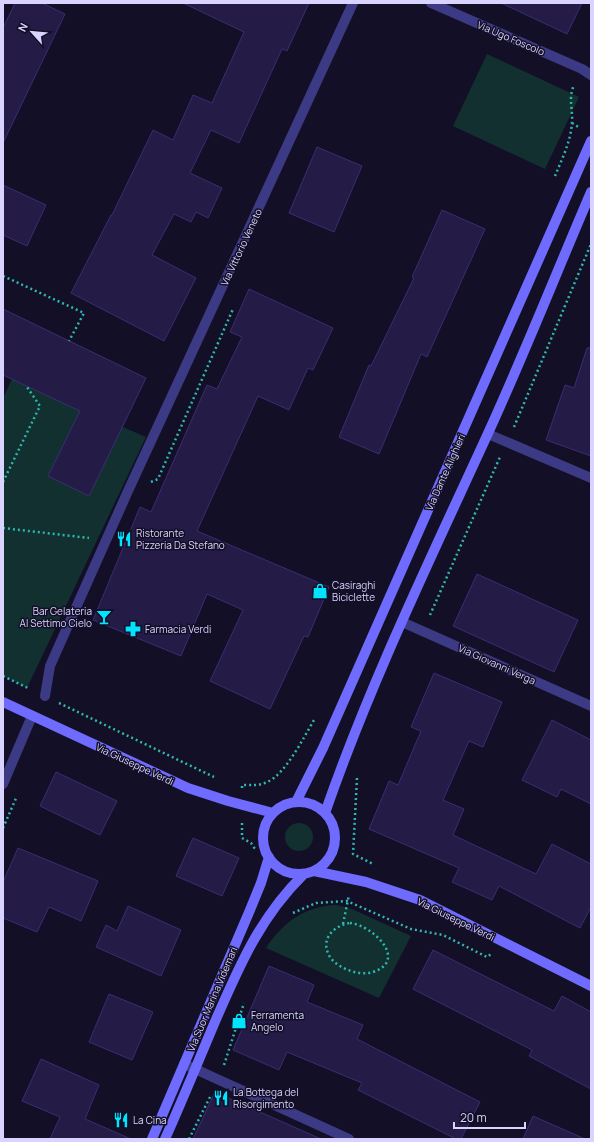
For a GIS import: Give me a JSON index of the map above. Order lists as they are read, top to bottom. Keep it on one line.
{"streets":{"street":["Via Ugo Foscolo","Via Vittorio Veneto","Via Dante Alighieri","Via Giovanni Verga","Via Giuseppe Verdi","Via Suor Marina Videmari"]},"crossings":[["Via Dante Alighieri","Via Giuseppe Verdi"],["Via Dante Alighieri","Via Suor Marina Videmari"],["Via Giuseppe Verdi","Via Suor Marina Videmari"]],"places":{"restaurant":["Ristorante Pizzeria Da Stefano","La Bottega del Risorgimento","La Cina"],"shop":["Casiraghi Biciclette","Ferramenta Angelo"],"bar":["Bar Gelateria Al Settimo Cielo"],"pharmacy":["Farmacia Verdi"]},"scale_bar":"20 m","north":"top left"}
